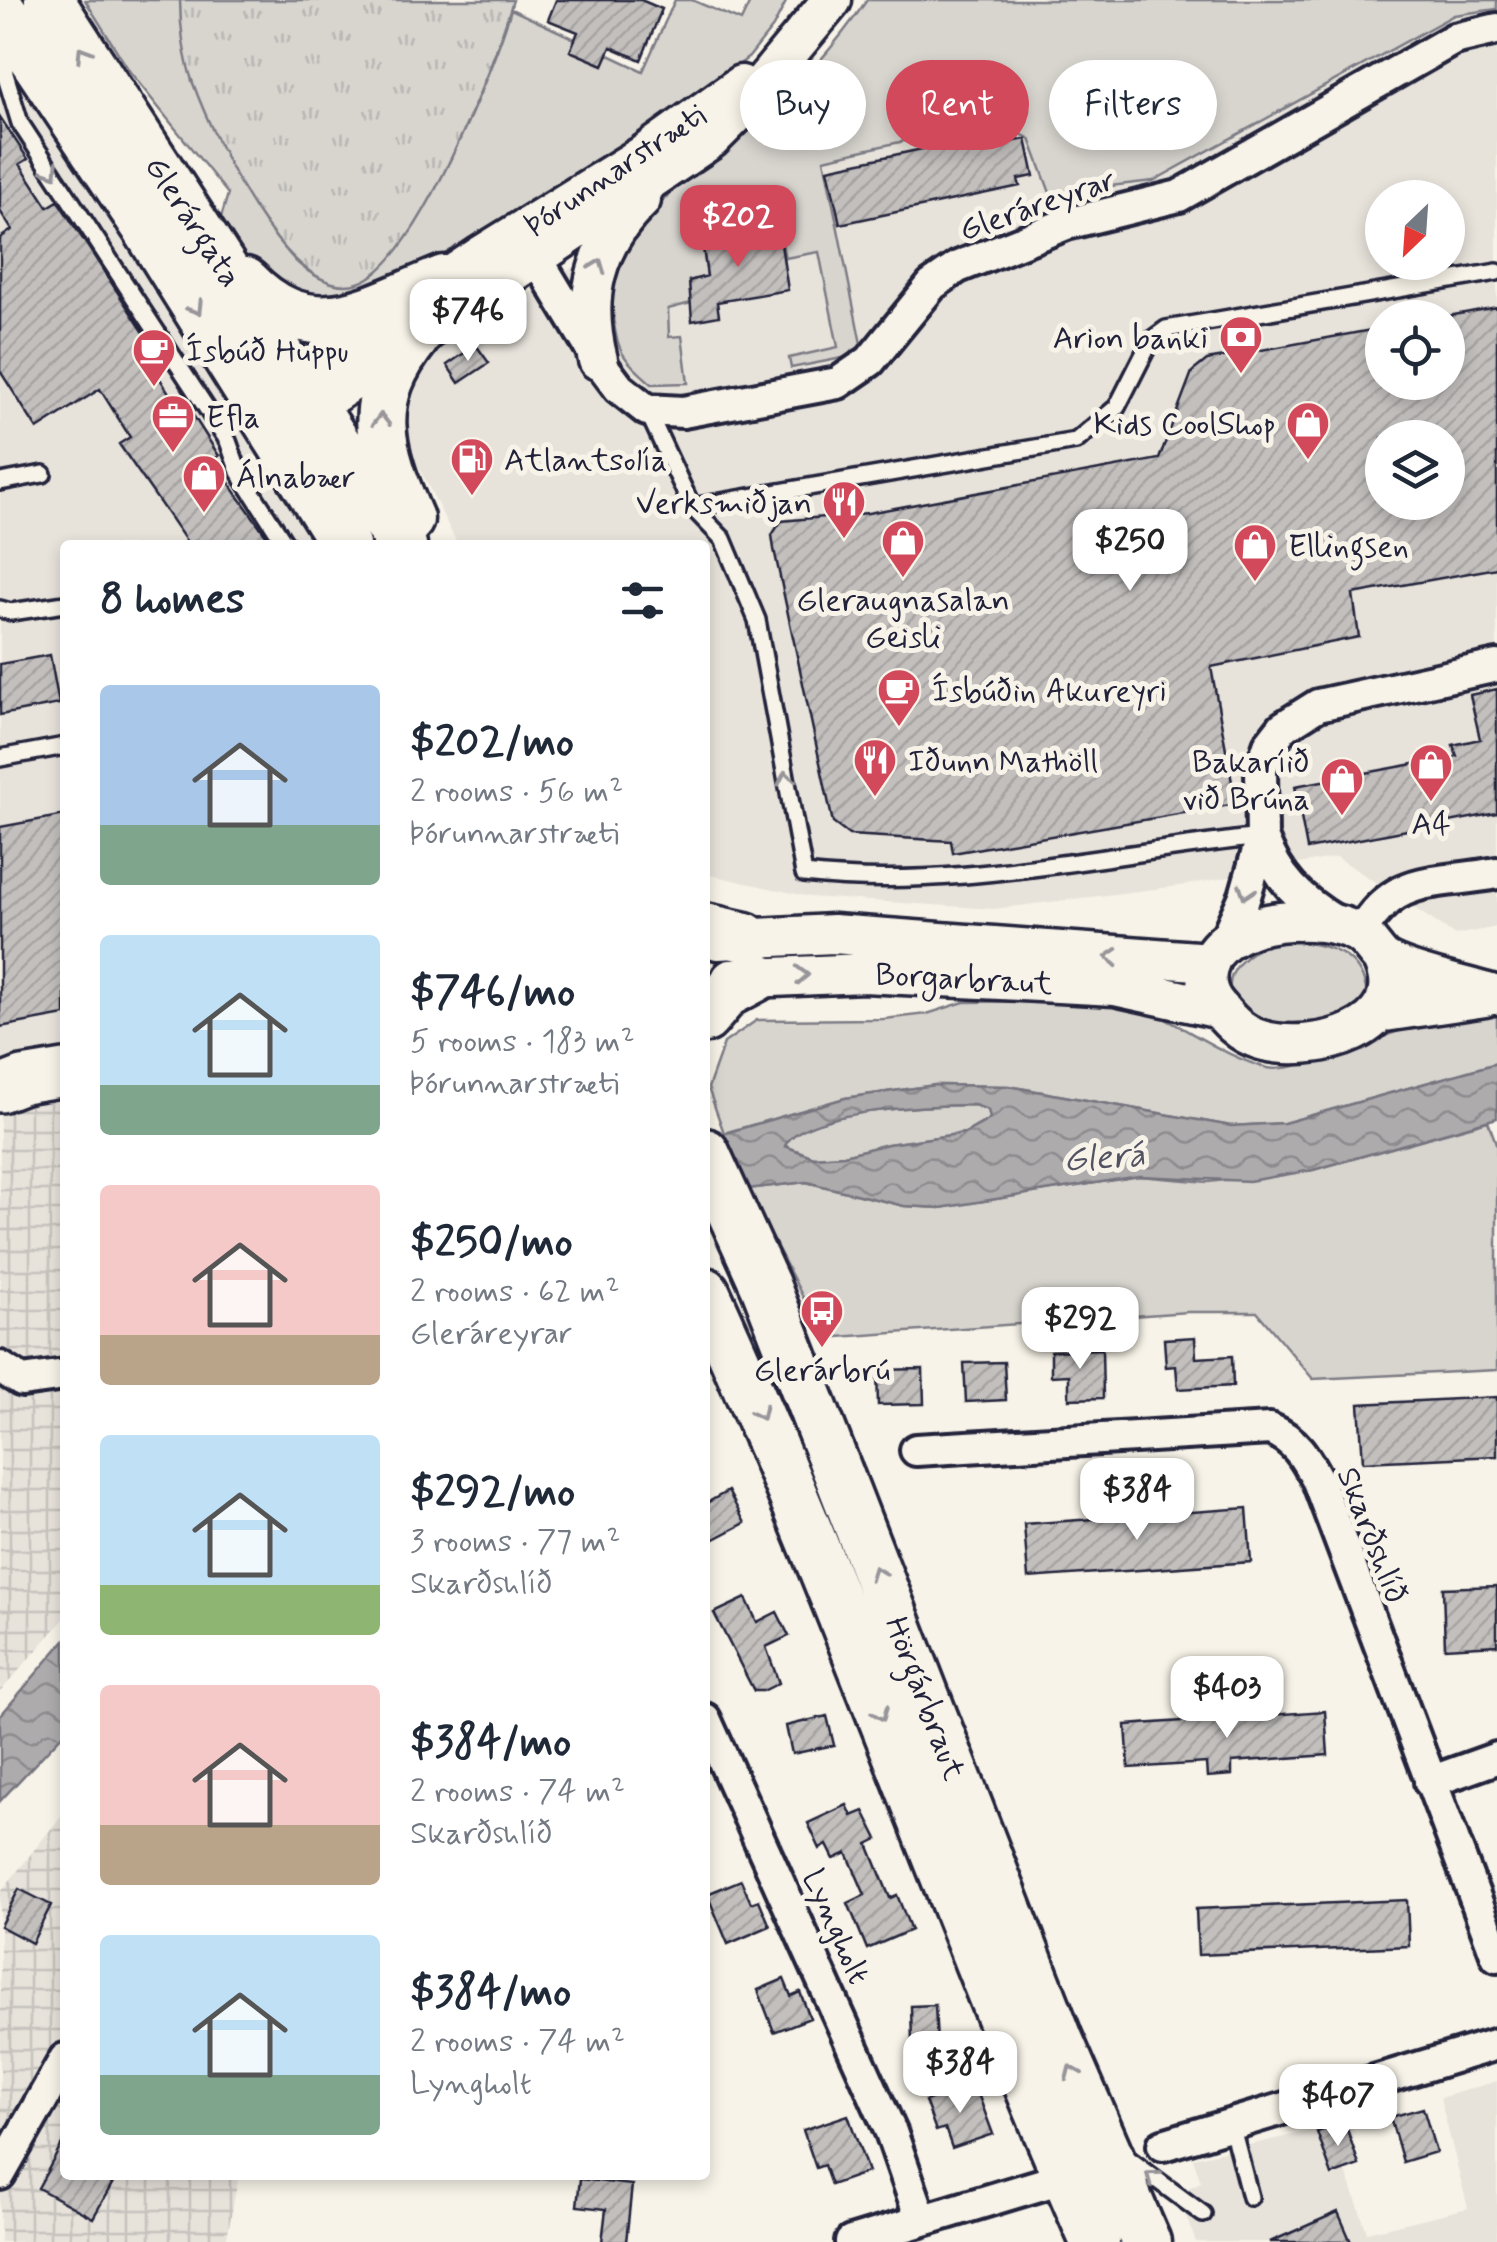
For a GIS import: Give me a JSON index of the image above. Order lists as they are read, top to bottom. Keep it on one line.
{"streets":{"highway":["Glerárgata","Hörgárbraut"],"street":["Þórunnarstræti","Gleráreyrar","Borgarbraut","Skarðshlíð","Lyngholt"]},"crossings":[["Þórunnarstræti","Glerárgata"]],"water":["Glerá"],"places":{"bank":["Arion banki"],"cafe":["Ísbúð Huppu","Ísbúðin Akureyri"],"office":["Efla"],"shop":["Kids CoolShop","Álnabær","Gleraugnasalan Geisli","Ellingsen","A4","Bakaríið við Brúna"],"fuel station":["Atlantsolía"],"restaurant":["Verksmiðjan","Iðunn Mathöll"],"bus stop":["Glerárbrú"]},"north":"bottom left","page":{"chip":["Buy","Rent","Filters"],"price":["$202","$746","$250","$292","$384","$403","$384","$407"],"heading":"8 homes","list":[{"name":"$202/mo","note":"2 rooms · 56 m² · Þórunnarstræti"},{"name":"$746/mo","note":"5 rooms · 183 m² · Þórunnarstræti"},{"name":"$250/mo","note":"2 rooms · 62 m² · Gleráreyrar"},{"name":"$292/mo","note":"3 rooms · 77 m² · Skarðshlíð"},{"name":"$384/mo","note":"2 rooms · 74 m² · Skarðshlíð"},{"name":"$384/mo","note":"2 rooms · 74 m² · Lyngholt"}]}}
